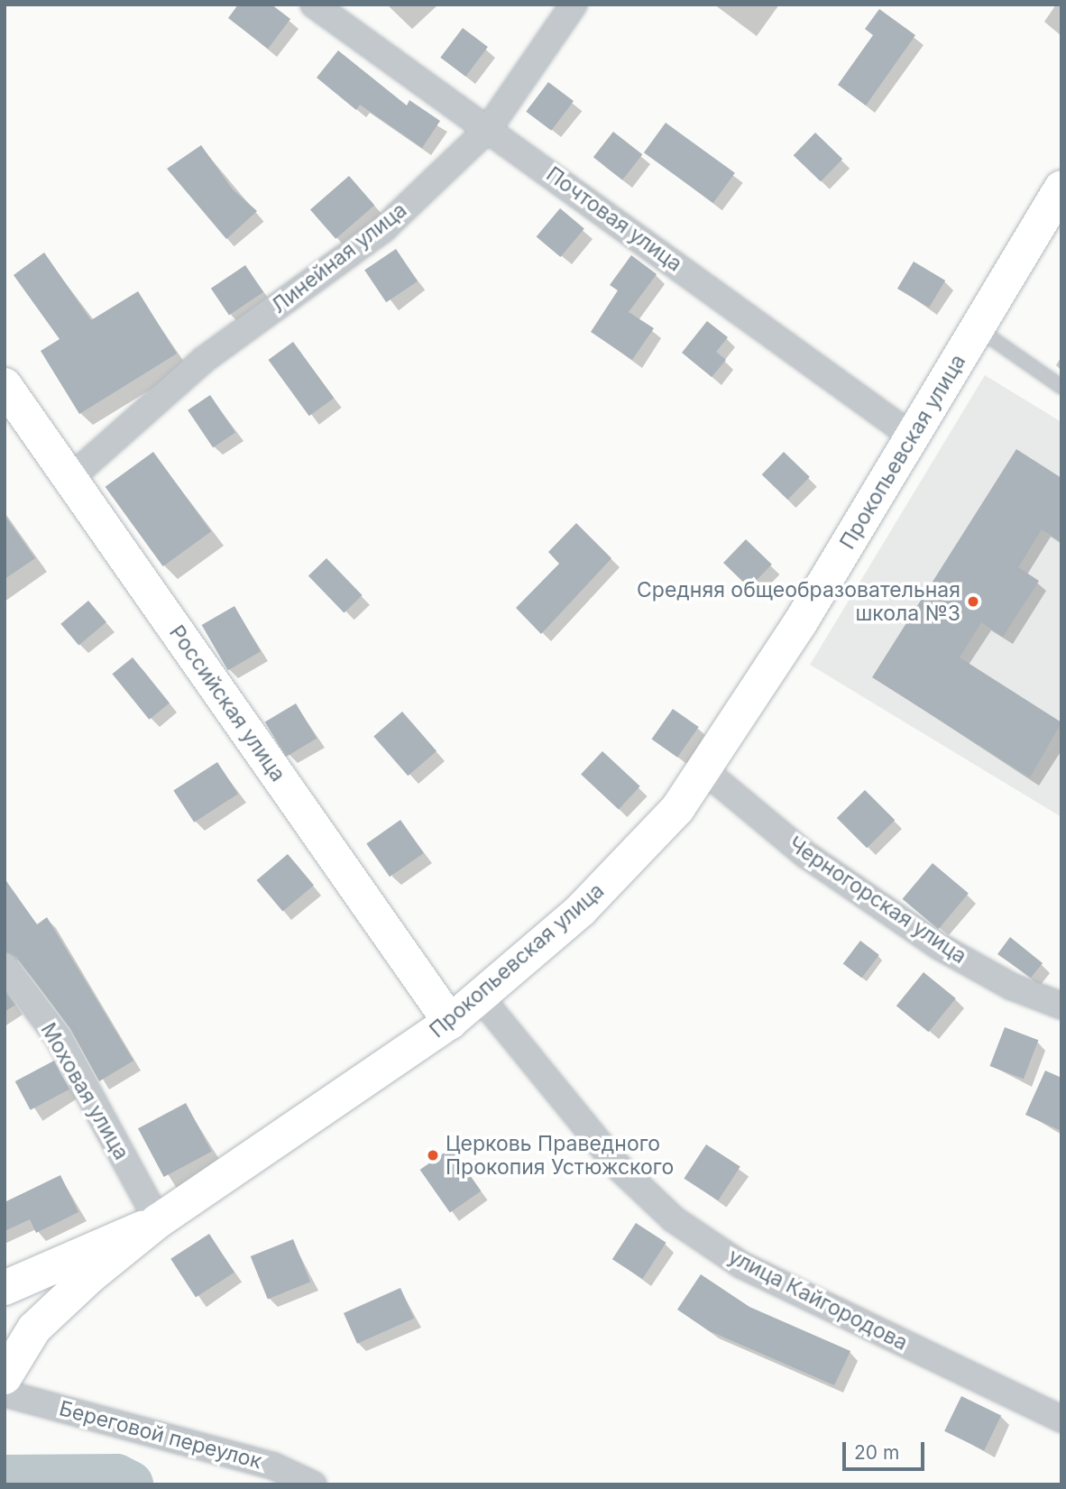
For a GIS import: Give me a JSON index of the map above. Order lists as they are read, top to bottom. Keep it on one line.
{"streets":{"main road":["Прокопьевская улица","Российская улица"],"street":["Почтовая улица","Линейная улица","Черногорская улица","Моховая улица","улица Кайгородова","Береговой переулок"]},"crossings":[["Почтовая улица","Линейная улица"],["Почтовая улица","Прокопьевская улица"],["Линейная улица","Российская улица"],["Прокопьевская улица","Российская улица"],["Прокопьевская улица","Черногорская улица"],["Прокопьевская улица","Моховая улица"],["Прокопьевская улица","улица Кайгородова"]],"places":["Средняя общеобразовательная школа №3","Церковь Праведного Прокопия Устюжского"],"scale_bar":"20 m"}
